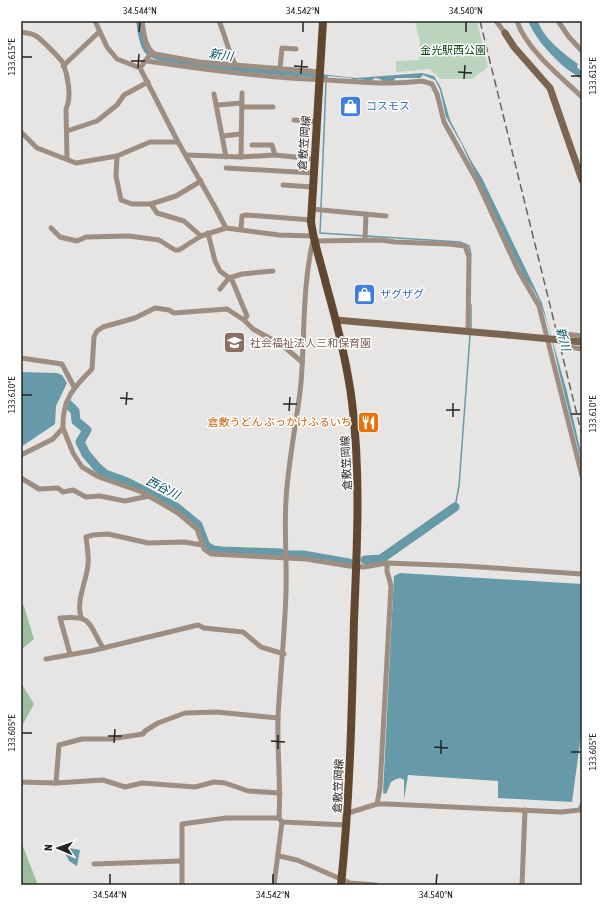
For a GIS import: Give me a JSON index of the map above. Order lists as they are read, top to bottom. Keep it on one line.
{"streets":{"main road":["倉敷笠岡線"]},"water":["新川","西谷川"],"parks":["金光駅西公園"],"places":{"shop":["コスモス","ザグザグ"],"school or university":["社会福祉法人三和保育園"],"restaurant":["倉敷うどん ぶっかけふるいち"]},"north":"left","coordinates":["34.544°N","34.542°N","34.540°N","133.615°E","133.610°E","133.605°E"]}
